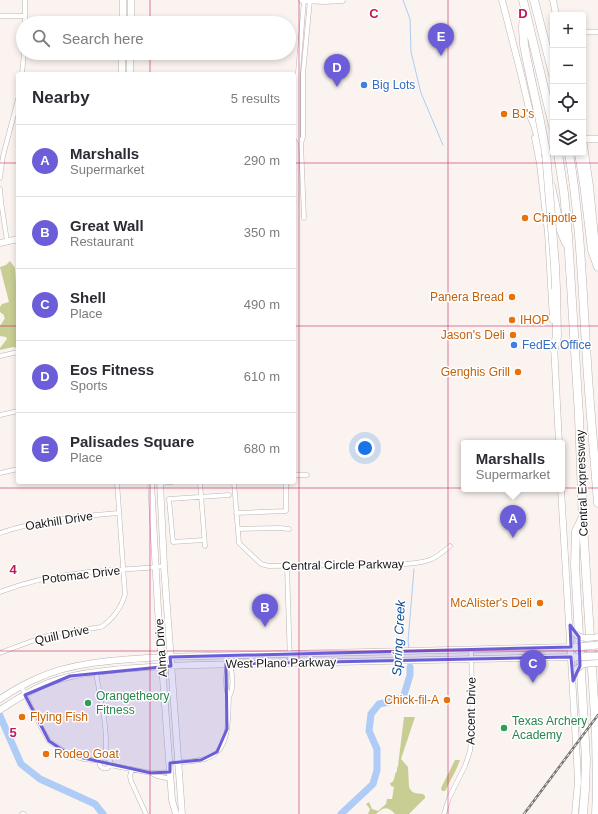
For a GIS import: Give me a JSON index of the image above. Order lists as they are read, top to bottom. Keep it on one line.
{"streets":{"highway":["Central Expressway"],"main road":["Alma Drive","West Plano Parkway"],"street":["Oakhill Drive","Central Circle Parkway","Potomac Drive","Quill Drive","Accent Drive"]},"crossings":[["Central Expressway","West Plano Parkway"],["Potomac Drive","Quill Drive"],["Potomac Drive","Alma Drive"],["Alma Drive","West Plano Parkway"],["West Plano Parkway","Accent Drive"]],"water":["Spring Creek"],"places":["Big Lots","BJ's","Chipotle","Panera Bread","IHOP","Jason's Deli","FedEx Office","Genghis Grill","McAlister's Deli","Chick-fil-A","Orangetheory Fitness","Flying Fish","Texas Archery Academy","Rodeo Goat"],"page":{"map_buttons":["+","−"],"search":"Search here","pins":["E","D","A","B","C"],"heading":["Nearby","5 results"],"list":[{"mark":"A","name":"Marshalls","note":"Supermarket","value":"290 m"},{"mark":"B","name":"Great Wall","note":"Restaurant","value":"350 m"},{"mark":"C","name":"Shell","note":"Place","value":"490 m"},{"mark":"D","name":"Eos Fitness","note":"Sports","value":"610 m"},{"mark":"E","name":"Palisades Square","note":"Place","value":"680 m"}],"popup":["Marshalls","Supermarket"]},"grid":{"columns":["C","D"],"rows":["4","5"]}}
